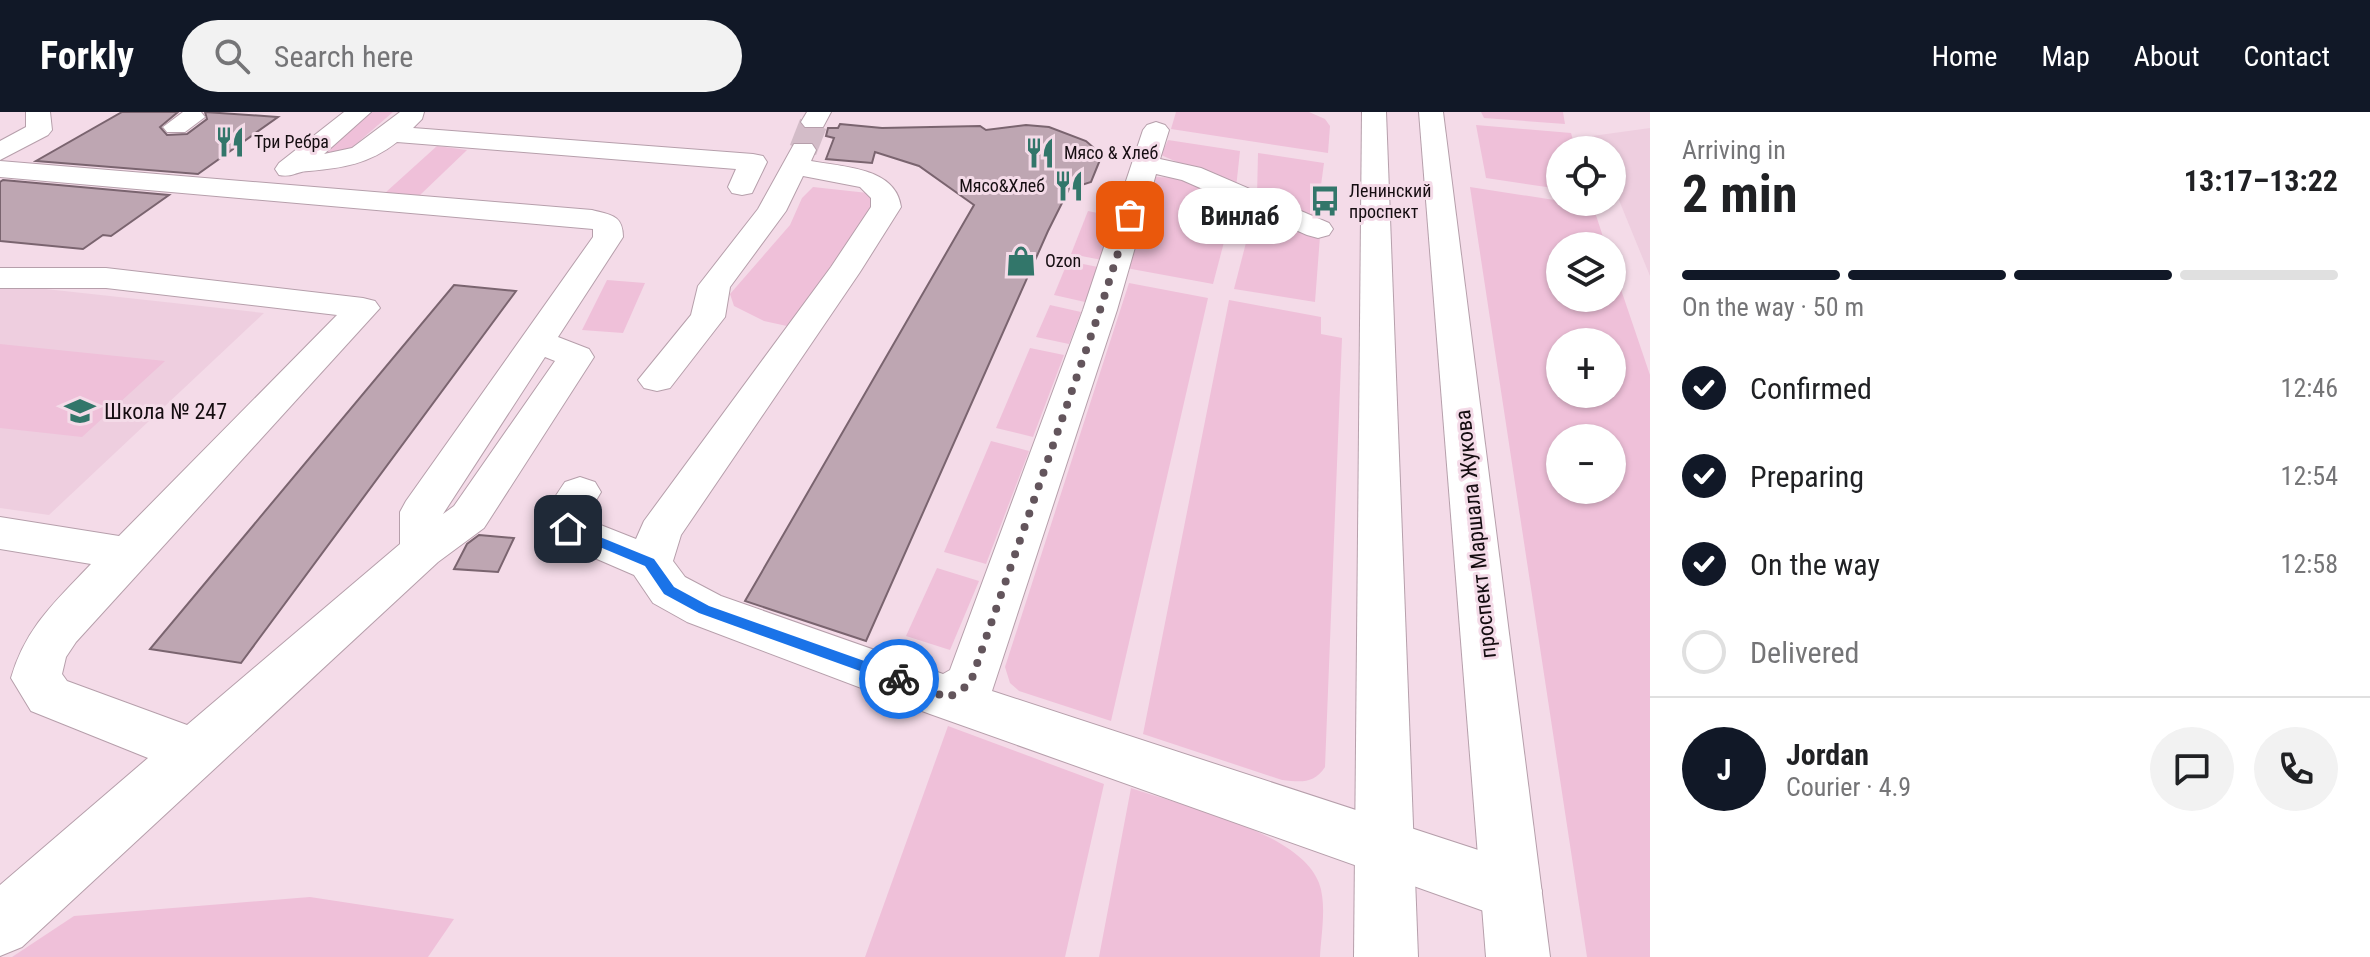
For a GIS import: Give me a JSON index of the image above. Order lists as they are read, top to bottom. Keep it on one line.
{"streets":{"main road":["проспект Маршала Жукова"]},"places":{"restaurant":["Три Ребра","Мясо & Хлеб","Мясо&Хлеб"],"bus stop":["Ленинский проспект"],"other":["Винлаб"],"shop":["Ozon"],"school or university":["Школа № 247"]},"page":{"header":"Forkly","search":"Search here","nav":["Home","Map","About","Contact"],"heading":["2 min","Arriving in","13:17–13:22"],"panel":["Jordan","Courier · 4.9"],"map_buttons":["+","−"],"bubble":"Винлаб","bar":"On the way · 50 m","list":[["Confirmed","12:46"],["Preparing","12:54"],["On the way","12:58"],"Delivered"],"round":"J"}}
